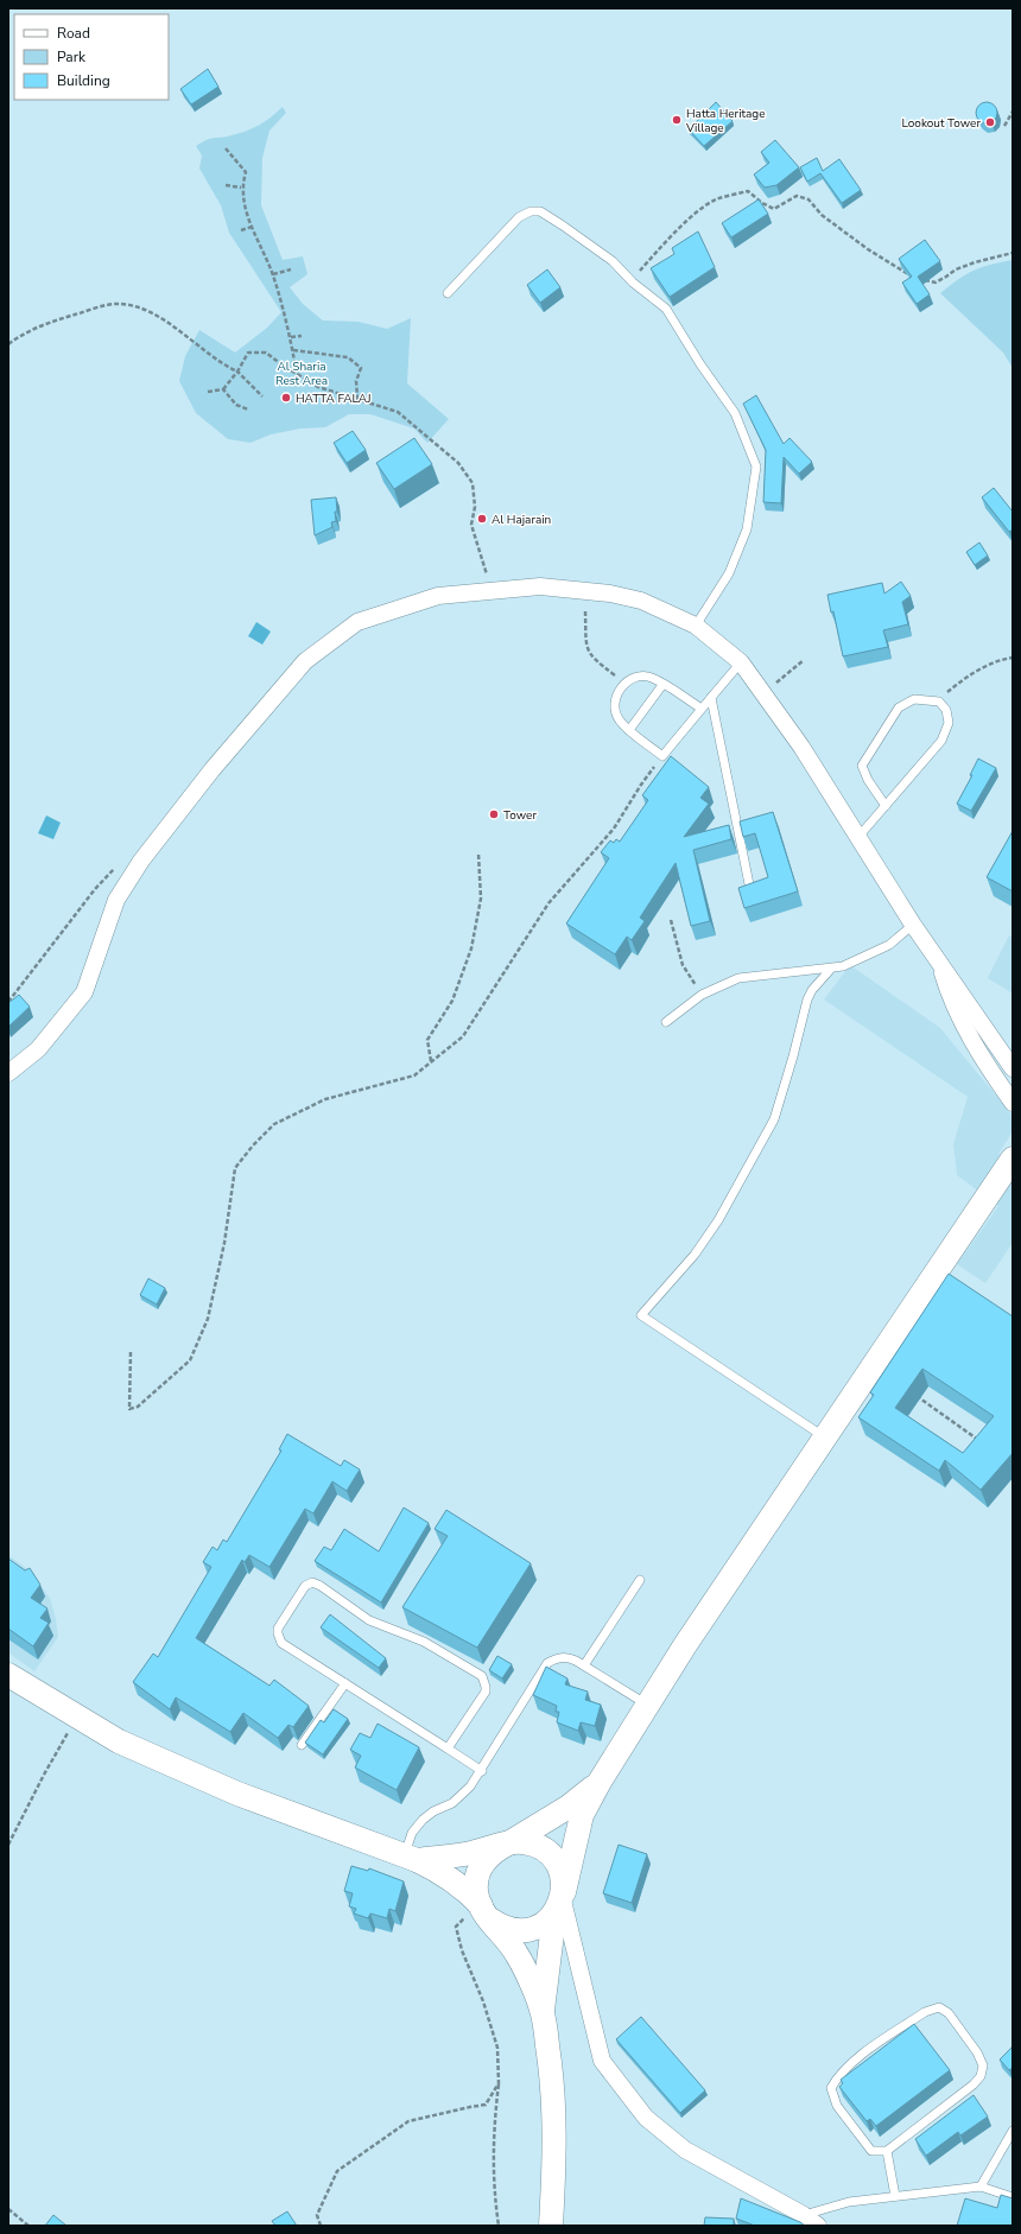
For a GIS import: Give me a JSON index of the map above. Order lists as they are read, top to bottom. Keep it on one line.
{"parks":["Al Sharia Rest Area"],"places":["Hatta Heritage Village","Lookout Tower","HATTA FALAJ","Al Hajarain","Tower"],"legend":["Road","Park","Building"]}
